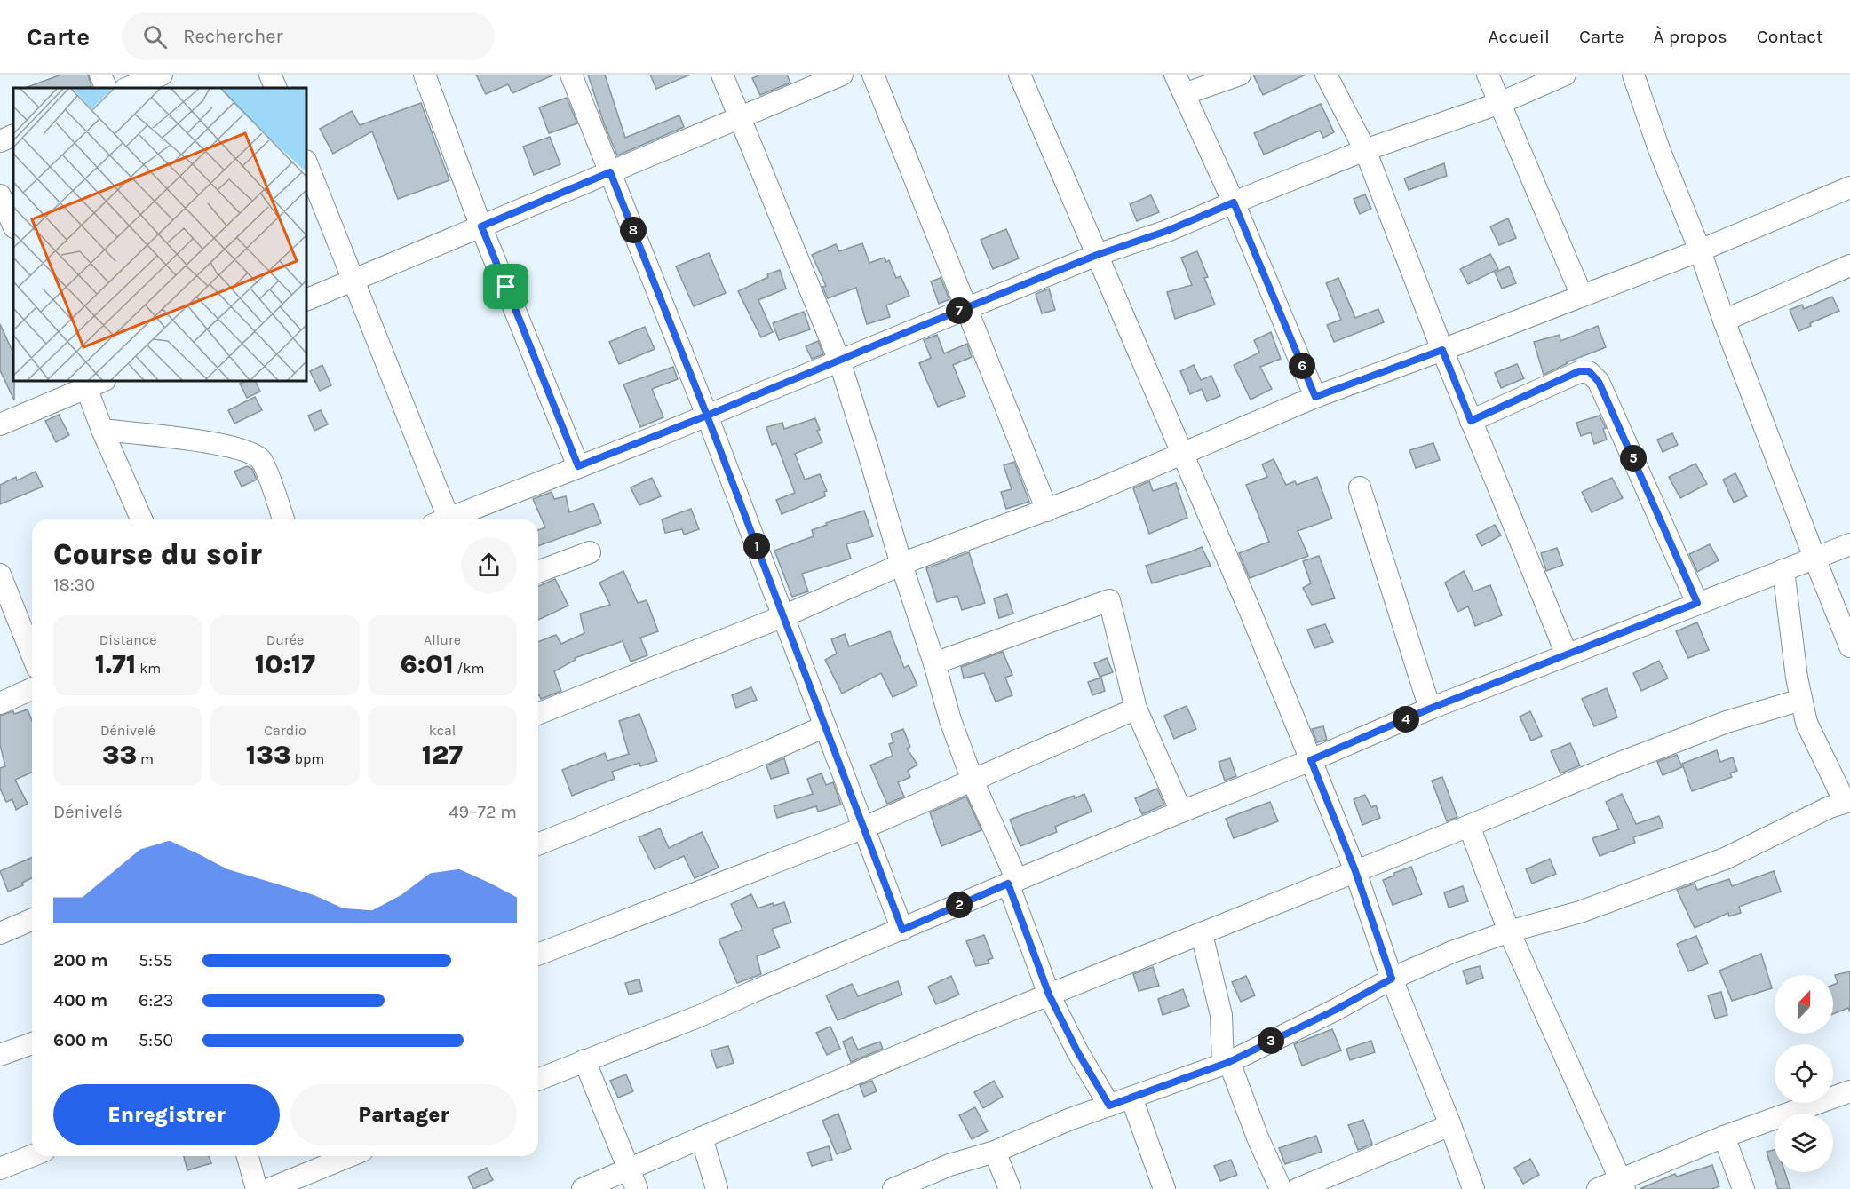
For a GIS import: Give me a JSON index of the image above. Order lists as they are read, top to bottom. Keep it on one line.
{"north":"top","page":{"header":"Carte","search":"Rechercher","nav":["Accueil","Carte","À propos","Contact"],"pins":["8","7","6","5","1","4","2","3"],"heading":["Course du soir","18:30"],"stats":[["Distance","1.71 km"],["Durée","10:17"],["Allure","6:01 /km"],["Dénivelé","33 m"],["Cardio","133 bpm"],["kcal","127"]],"chart":["Dénivelé","49–72 m"],"list":[{"name":"200 m","note":"5:55"},{"name":"400 m","note":"6:23"},{"name":"600 m","note":"5:50"}],"buttons":["Enregistrer","Partager"]}}
